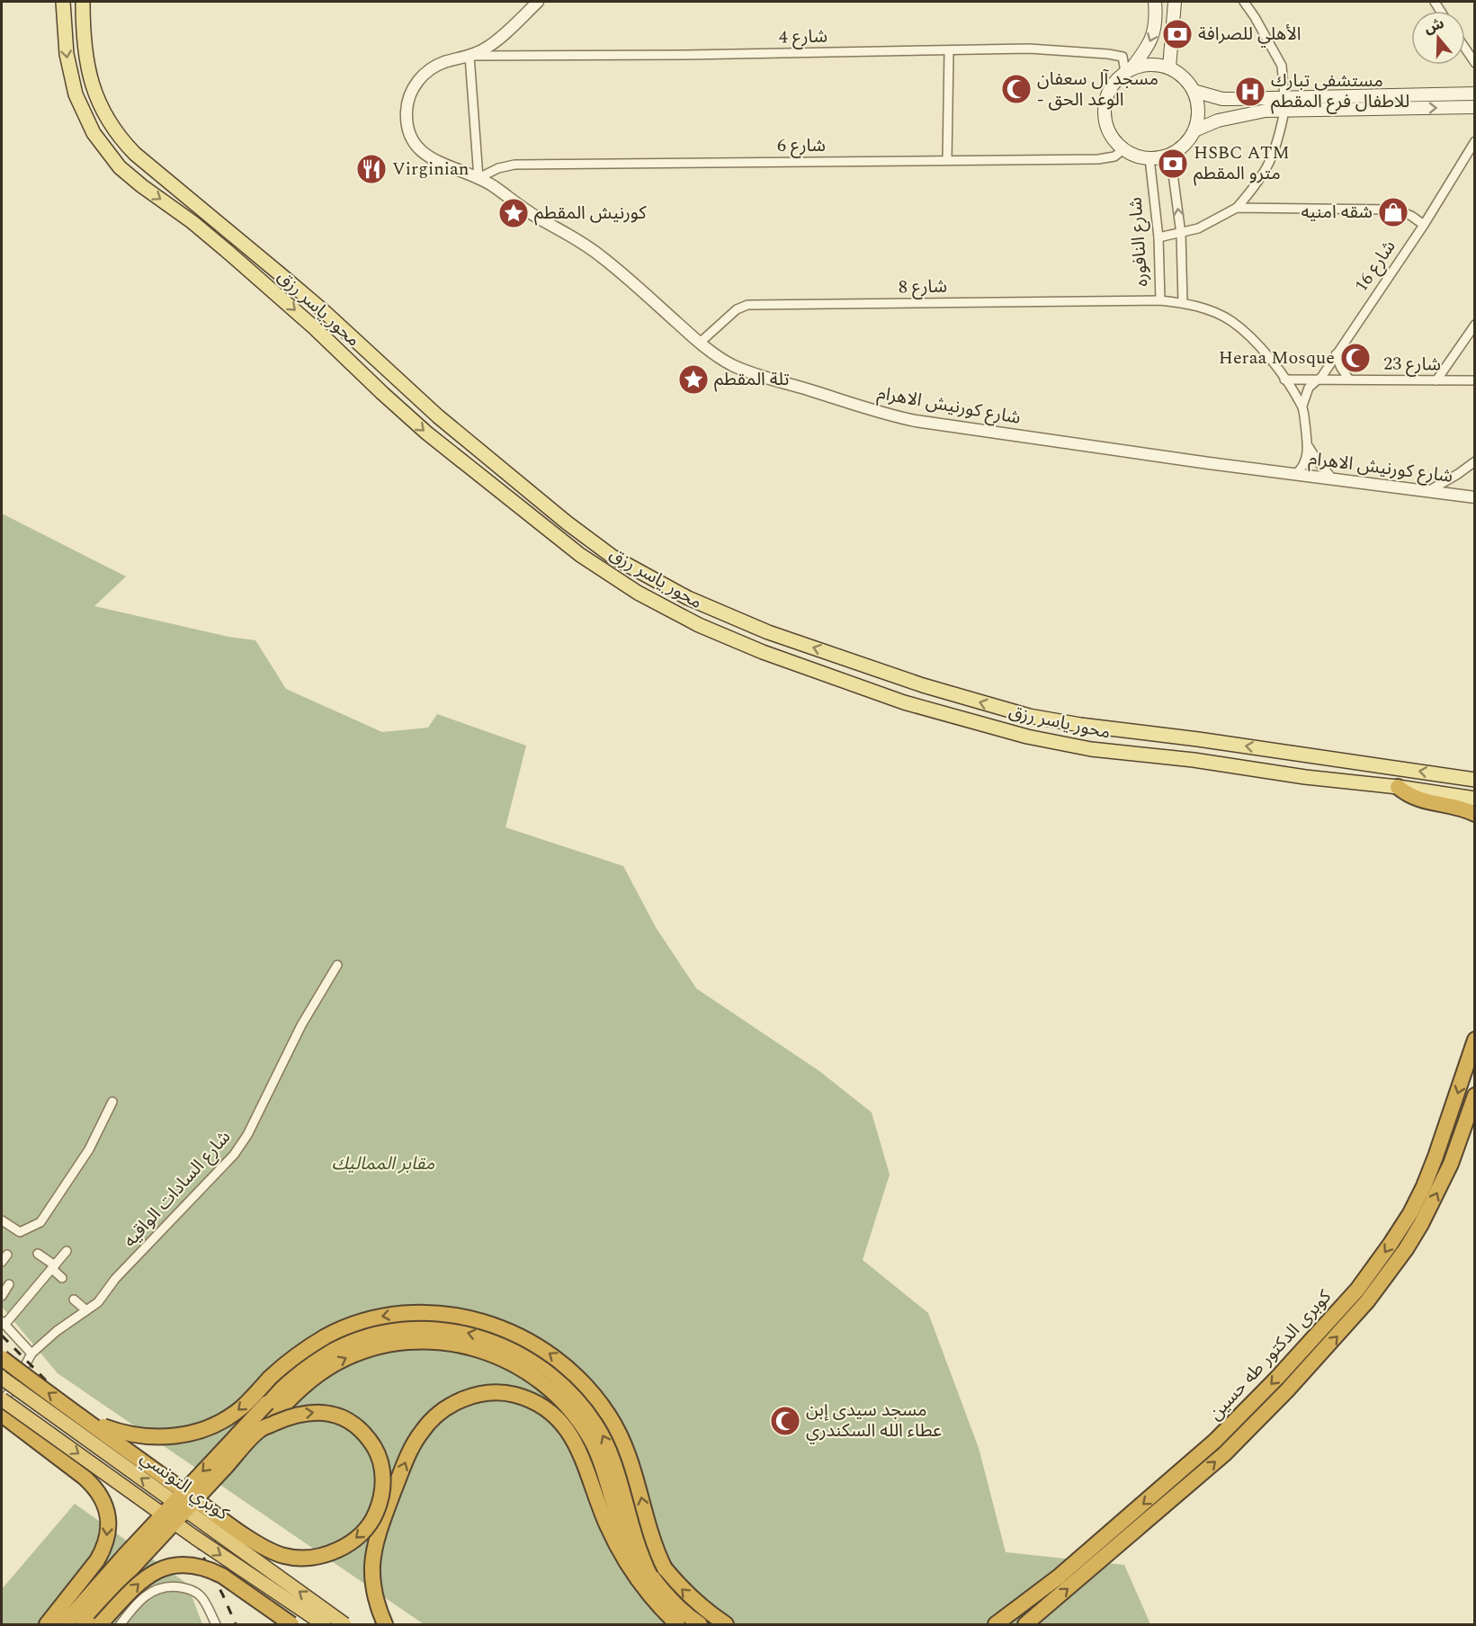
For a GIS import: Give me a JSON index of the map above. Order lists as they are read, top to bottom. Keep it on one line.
{"streets":{"highway":["كوبرى الدكتور طه حسين","كوبري التونسي"],"main road":["محور ياسر رزق"],"street":["شارع 4","شارع 6","شارع النافوره","شارع 16","شارع 8","شارع 23","شارع كورنيش الاهرام","شارع السادات الواقيه"]},"crossings":[["شارع 4","شارع 6"],["شارع 4","شارع النافوره"],["شارع 4","شارع كورنيش الاهرام"],["شارع 6","شارع النافوره"],["شارع 6","شارع كورنيش الاهرام"],["شارع النافوره","شارع 8"],["شارع النافوره","شارع 23"],["شارع النافوره","شارع كورنيش الاهرام"],["شارع 16","شارع 23"],["شارع 8","شارع كورنيش الاهرام"],["شارع السادات الواقيه","كوبري التونسي"]],"parks":["مقابر المماليك"],"places":{"bank":["الأهلي للصرافة","HSBC ATM مترو المقطم"],"mosque":["مسجد آل سعفان - الوعد الحق","Heraa Mosque","مسجد سيدى إبن عطاء الله السكندري"],"hospital":["مستشفى تبارك للاطفال فرع المقطم"],"restaurant":["Virginian"],"shop":["شقه امنيه"],"place":["كورنيش المقطم","تلة المقطم"]},"north":"top"}
